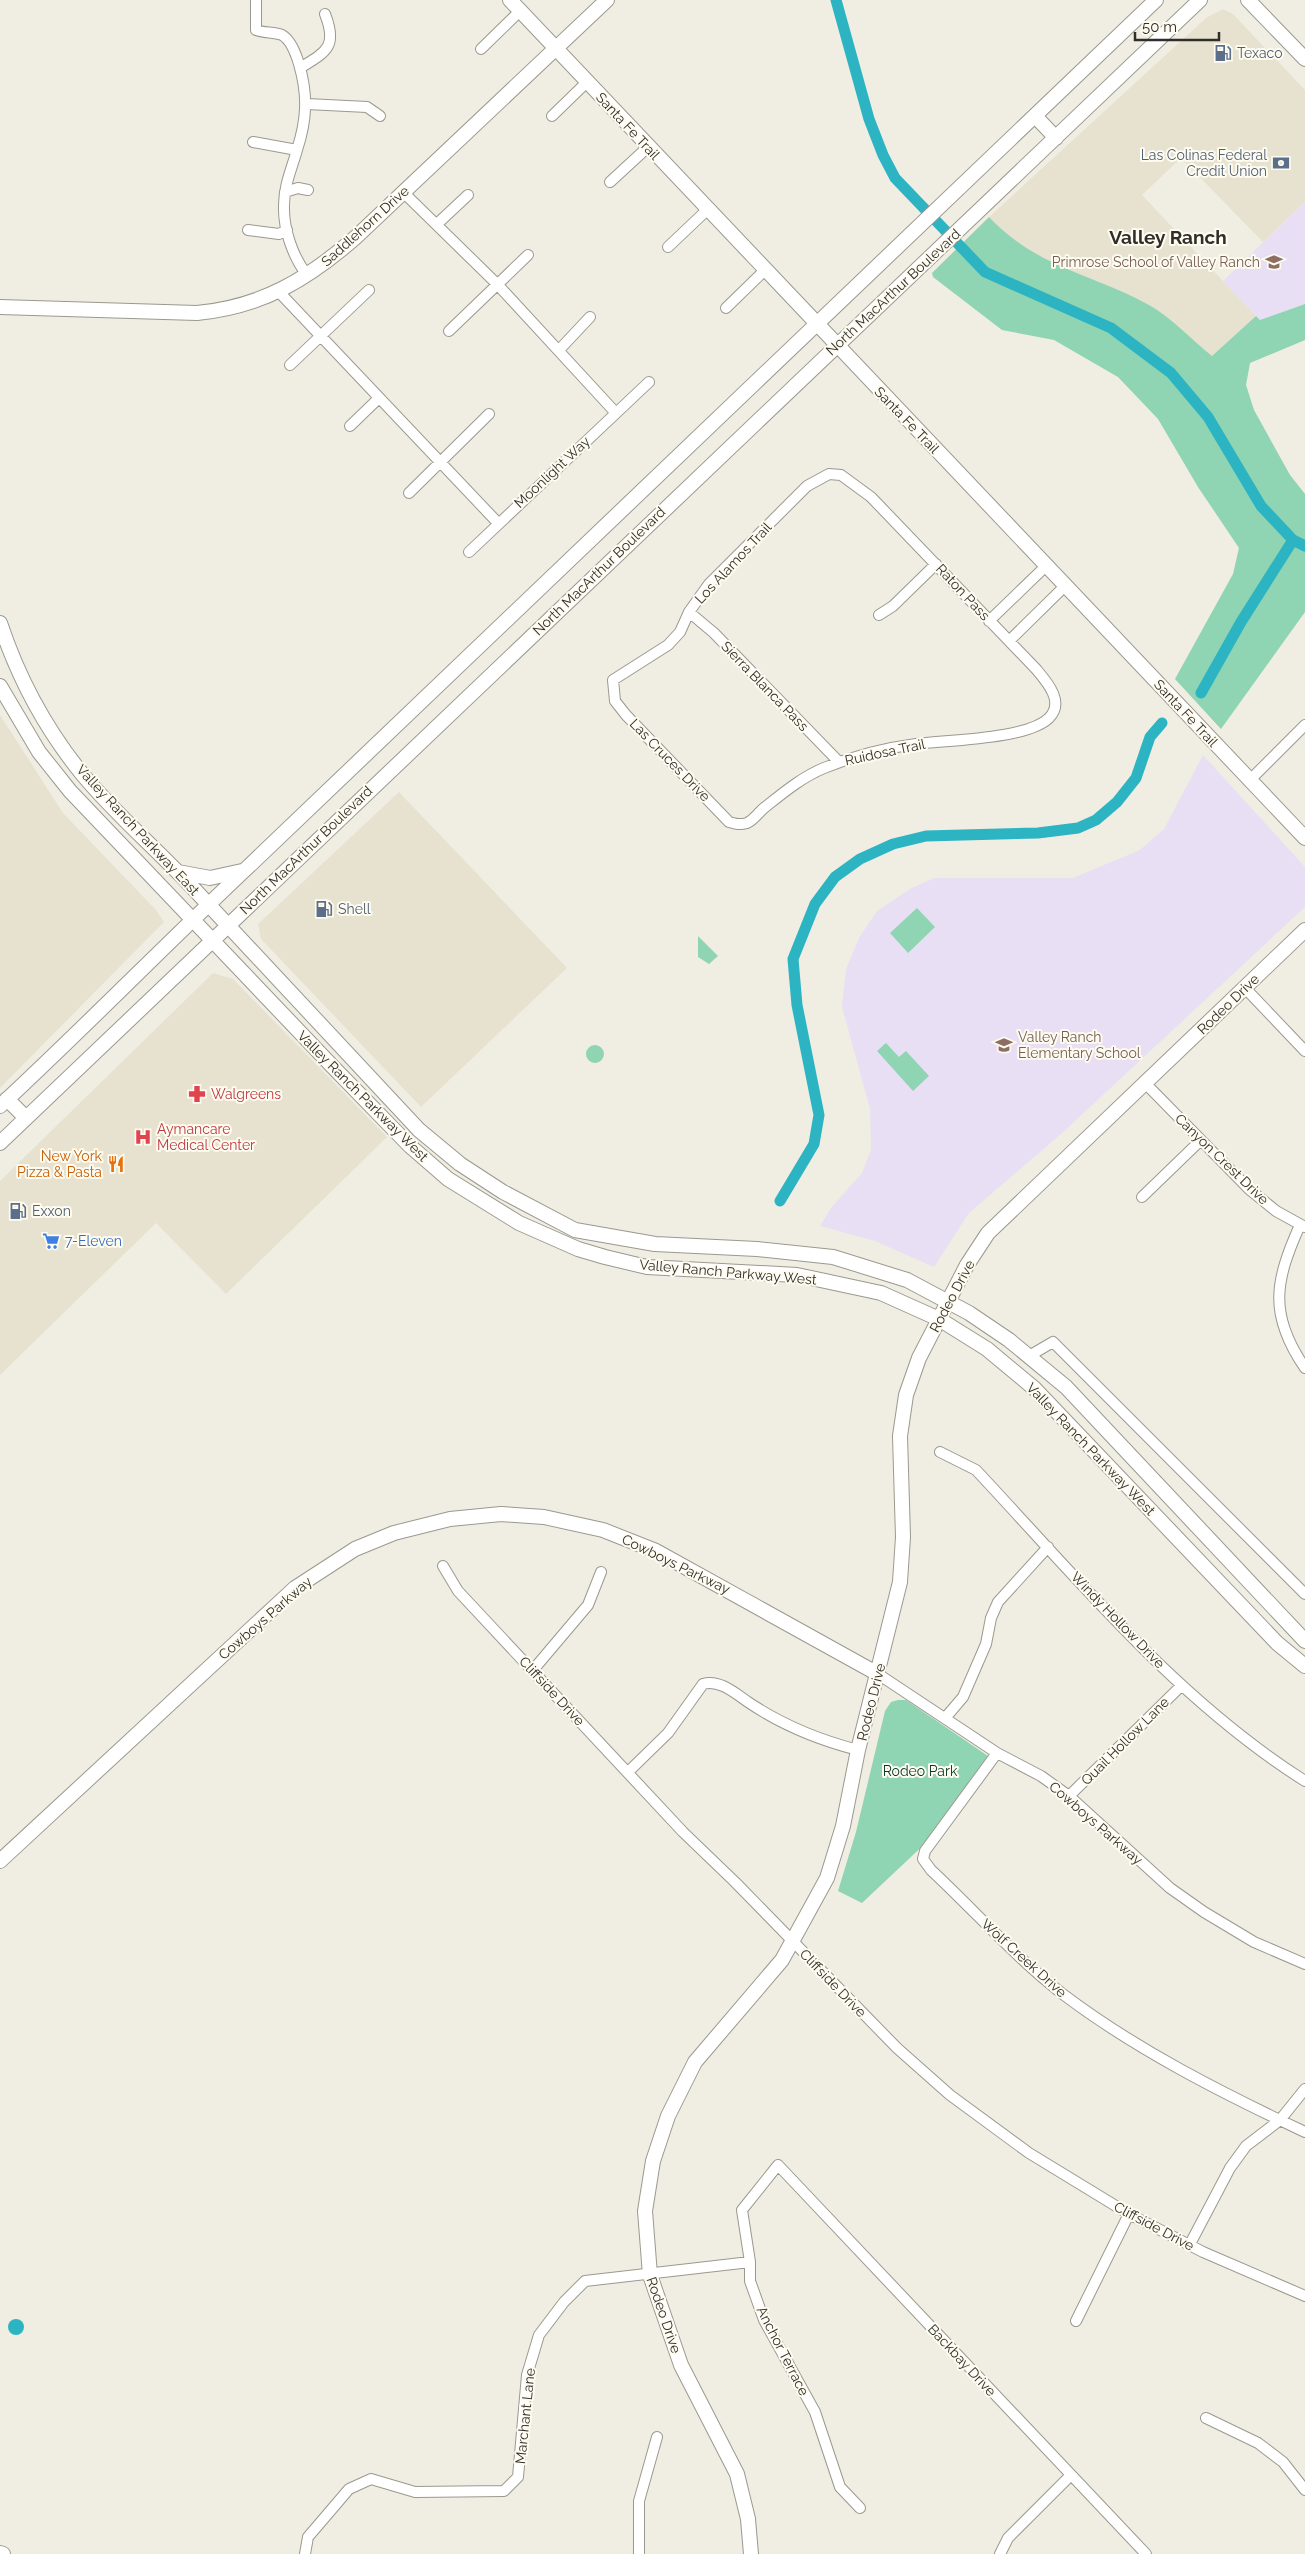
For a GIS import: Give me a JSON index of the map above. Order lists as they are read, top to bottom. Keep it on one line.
{"streets":{"main road":["Santa Fe Trail","Saddlehorn Drive","North MacArthur Boulevard","Valley Ranch Parkway East","Rodeo Drive","Valley Ranch Parkway West","Cowboys Parkway"],"street":["Moonlight Way","Los Alamos Trail","Raton Pass","Sierra Blanca Pass","Ruidosa Trail","Las Cruces Drive","Canyon Crest Drive","Windy Hollow Drive","Cliffside Drive","Quail Hollow Lane","Wolf Creek Drive","Anchor Terrace","Backbay Drive","Marchant Lane"]},"crossings":[["Santa Fe Trail","Saddlehorn Drive"],["Santa Fe Trail","North MacArthur Boulevard"],["North MacArthur Boulevard","Valley Ranch Parkway East"],["North MacArthur Boulevard","Valley Ranch Parkway West"],["Los Alamos Trail","Raton Pass"],["Los Alamos Trail","Sierra Blanca Pass"],["Los Alamos Trail","Las Cruces Drive"],["Raton Pass","Ruidosa Trail"],["Sierra Blanca Pass","Ruidosa Trail"],["Ruidosa Trail","Las Cruces Drive"],["Valley Ranch Parkway East","Valley Ranch Parkway West"],["Rodeo Drive","Valley Ranch Parkway West"],["Rodeo Drive","Canyon Crest Drive"],["Rodeo Drive","Cowboys Parkway"],["Rodeo Drive","Cliffside Drive"],["Rodeo Drive","Marchant Lane"],["Cowboys Parkway","Quail Hollow Lane"],["Cowboys Parkway","Wolf Creek Drive"],["Windy Hollow Drive","Quail Hollow Lane"],["Anchor Terrace","Backbay Drive"],["Anchor Terrace","Marchant Lane"]],"districts":["Valley Ranch"],"parks":["Rodeo Park"],"places":{"fuel station":["Texaco","Shell","Exxon"],"bank":["Las Colinas Federal Credit Union"],"school or university":["Primrose School of Valley Ranch","Valley Ranch Elementary School"],"pharmacy":["Walgreens"],"hospital":["Aymancare Medical Center"],"restaurant":["New York Pizza & Pasta"],"supermarket":["7-Eleven"]},"scale_bar":"50 m"}
